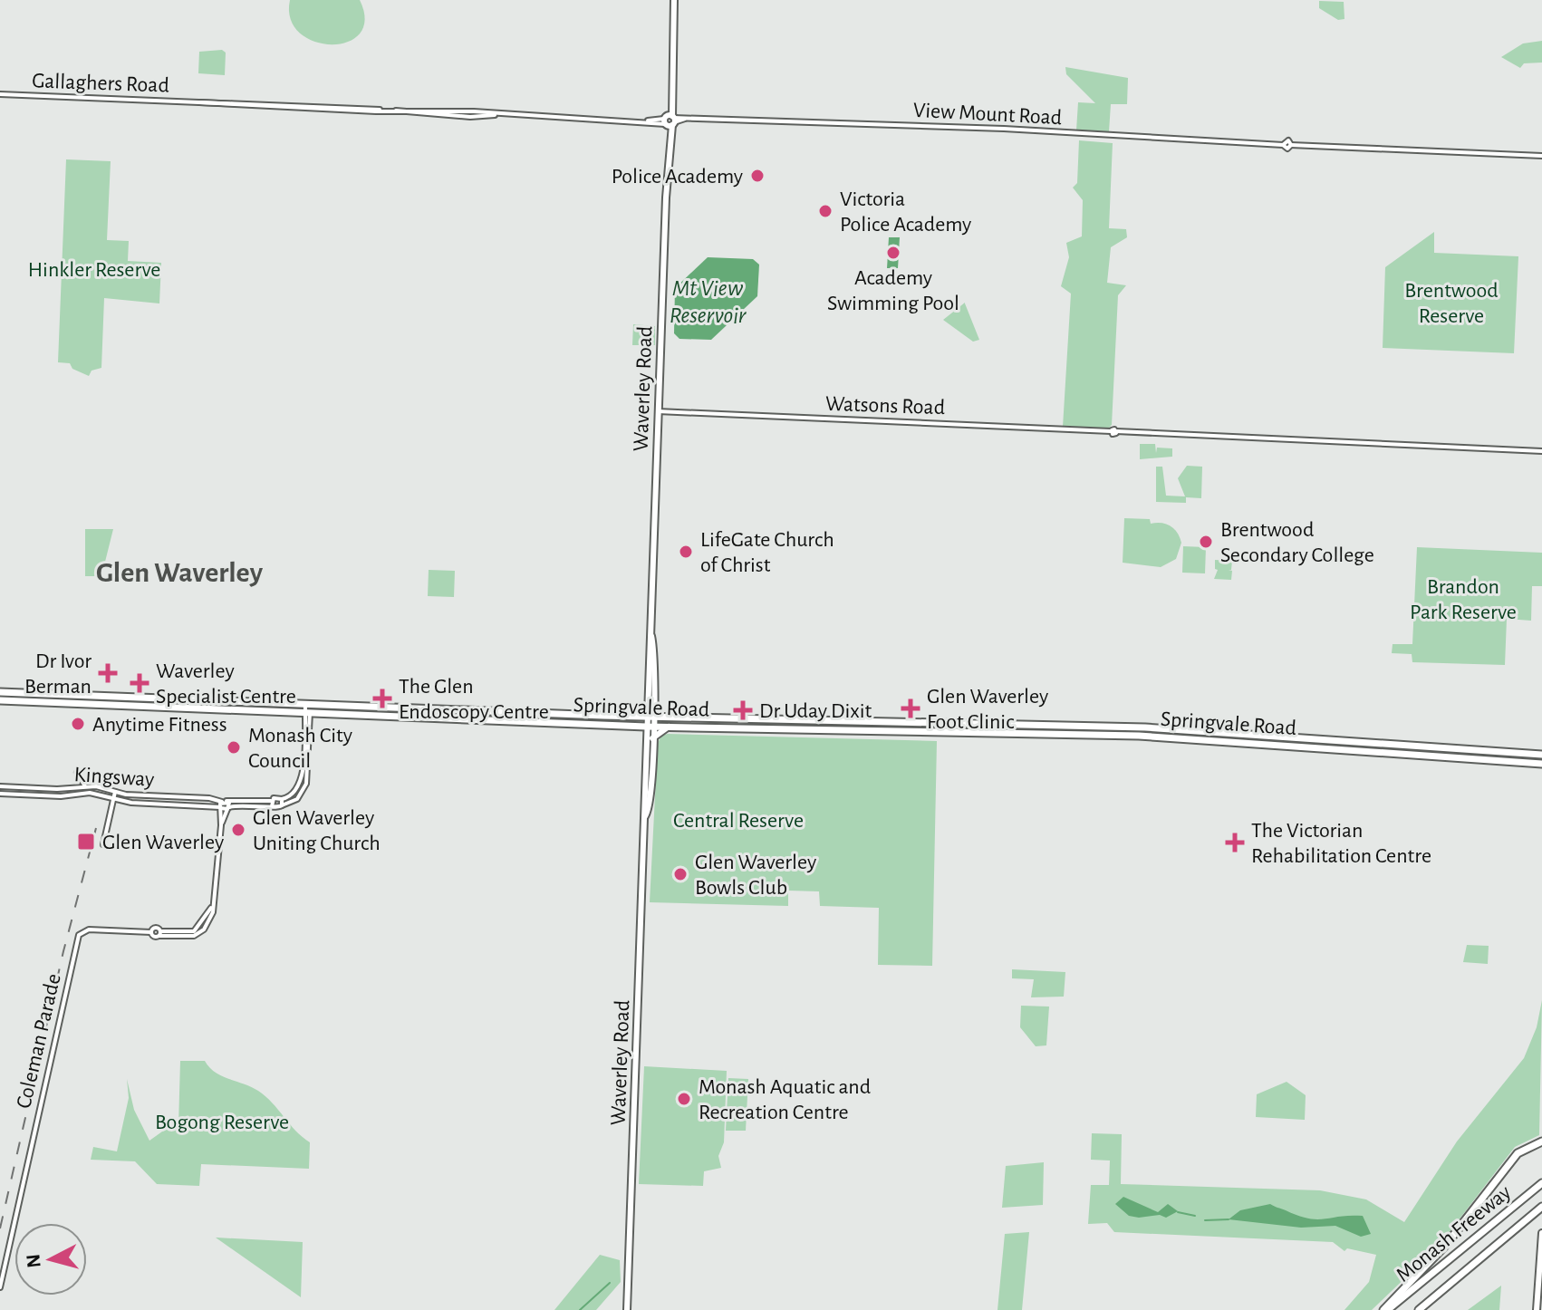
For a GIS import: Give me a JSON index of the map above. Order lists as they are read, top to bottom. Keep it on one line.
{"streets":{"highway":["Springvale Road","Monash Freeway"],"main road":["Waverley Road"],"street":["Gallaghers Road","View Mount Road","Watsons Road","Kingsway","Coleman Parade"]},"crossings":[["Gallaghers Road","View Mount Road"],["Gallaghers Road","Waverley Road"],["View Mount Road","Waverley Road"],["Waverley Road","Watsons Road"],["Waverley Road","Springvale Road"]],"districts":["Glen Waverley"],"water":["Mt View Reservoir"],"parks":["Hinkler Reserve","Brentwood Reserve","Brandon Park Reserve","Central Reserve","Bogong Reserve"],"places":{"other":["Police Academy","Victoria Police Academy","Academy Swimming Pool","Brentwood Secondary College","LifeGate Church of Christ","Anytime Fitness","Monash City Council","Glen Waverley Uniting Church","Glen Waverley Bowls Club","Monash Aquatic and Recreation Centre"],"health":["Dr Ivor Berman","Waverley Specialist Centre","The Glen Endoscopy Centre","Glen Waverley Foot Clinic","Dr Uday Dixit","The Victorian Rehabilitation Centre"],"transit":["Glen Waverley"]},"north":"left"}
